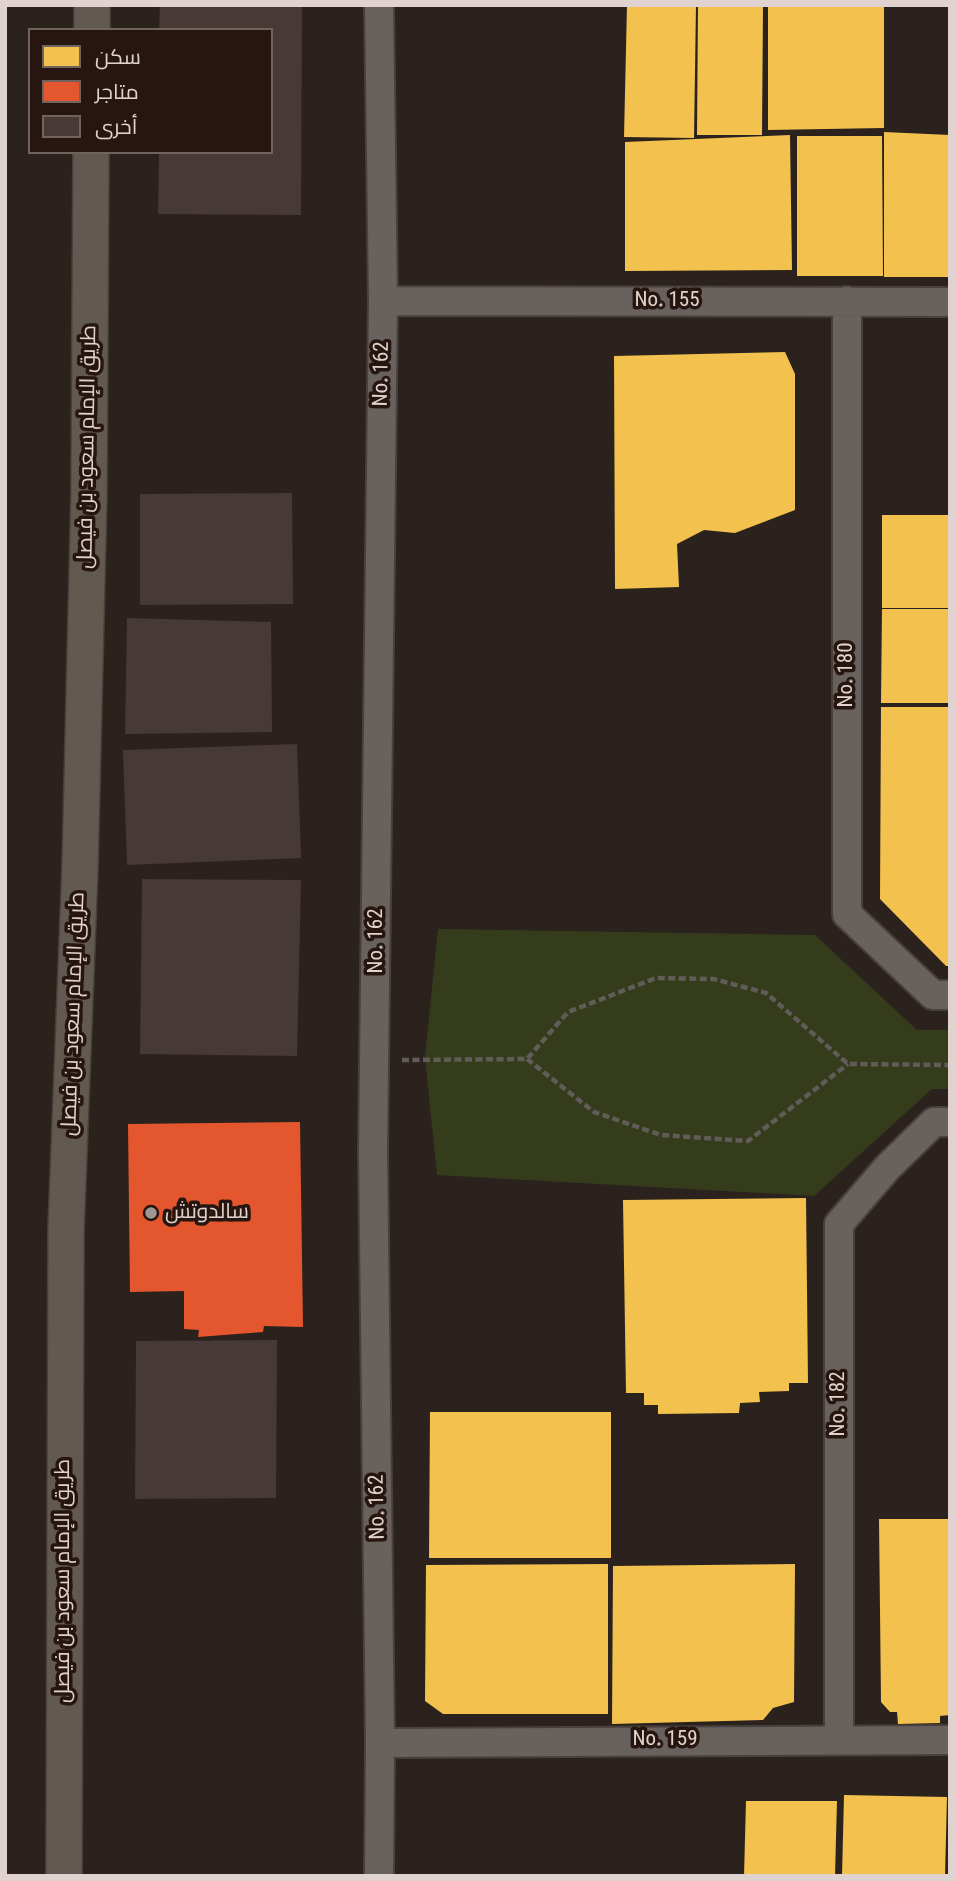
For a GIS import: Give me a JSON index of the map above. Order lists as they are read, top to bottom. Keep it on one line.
{"streets":{"main road":["طريق الإمام سعود بن فيصل"],"street":["No. 155","No. 162","No. 180","No. 182","No. 159"]},"crossings":[["No. 155","No. 162"],["No. 155","No. 180"],["No. 162","No. 159"],["No. 182","No. 159"]],"places":["سالدوتش"],"legend":["سكن","متاجر","أخرى"]}
